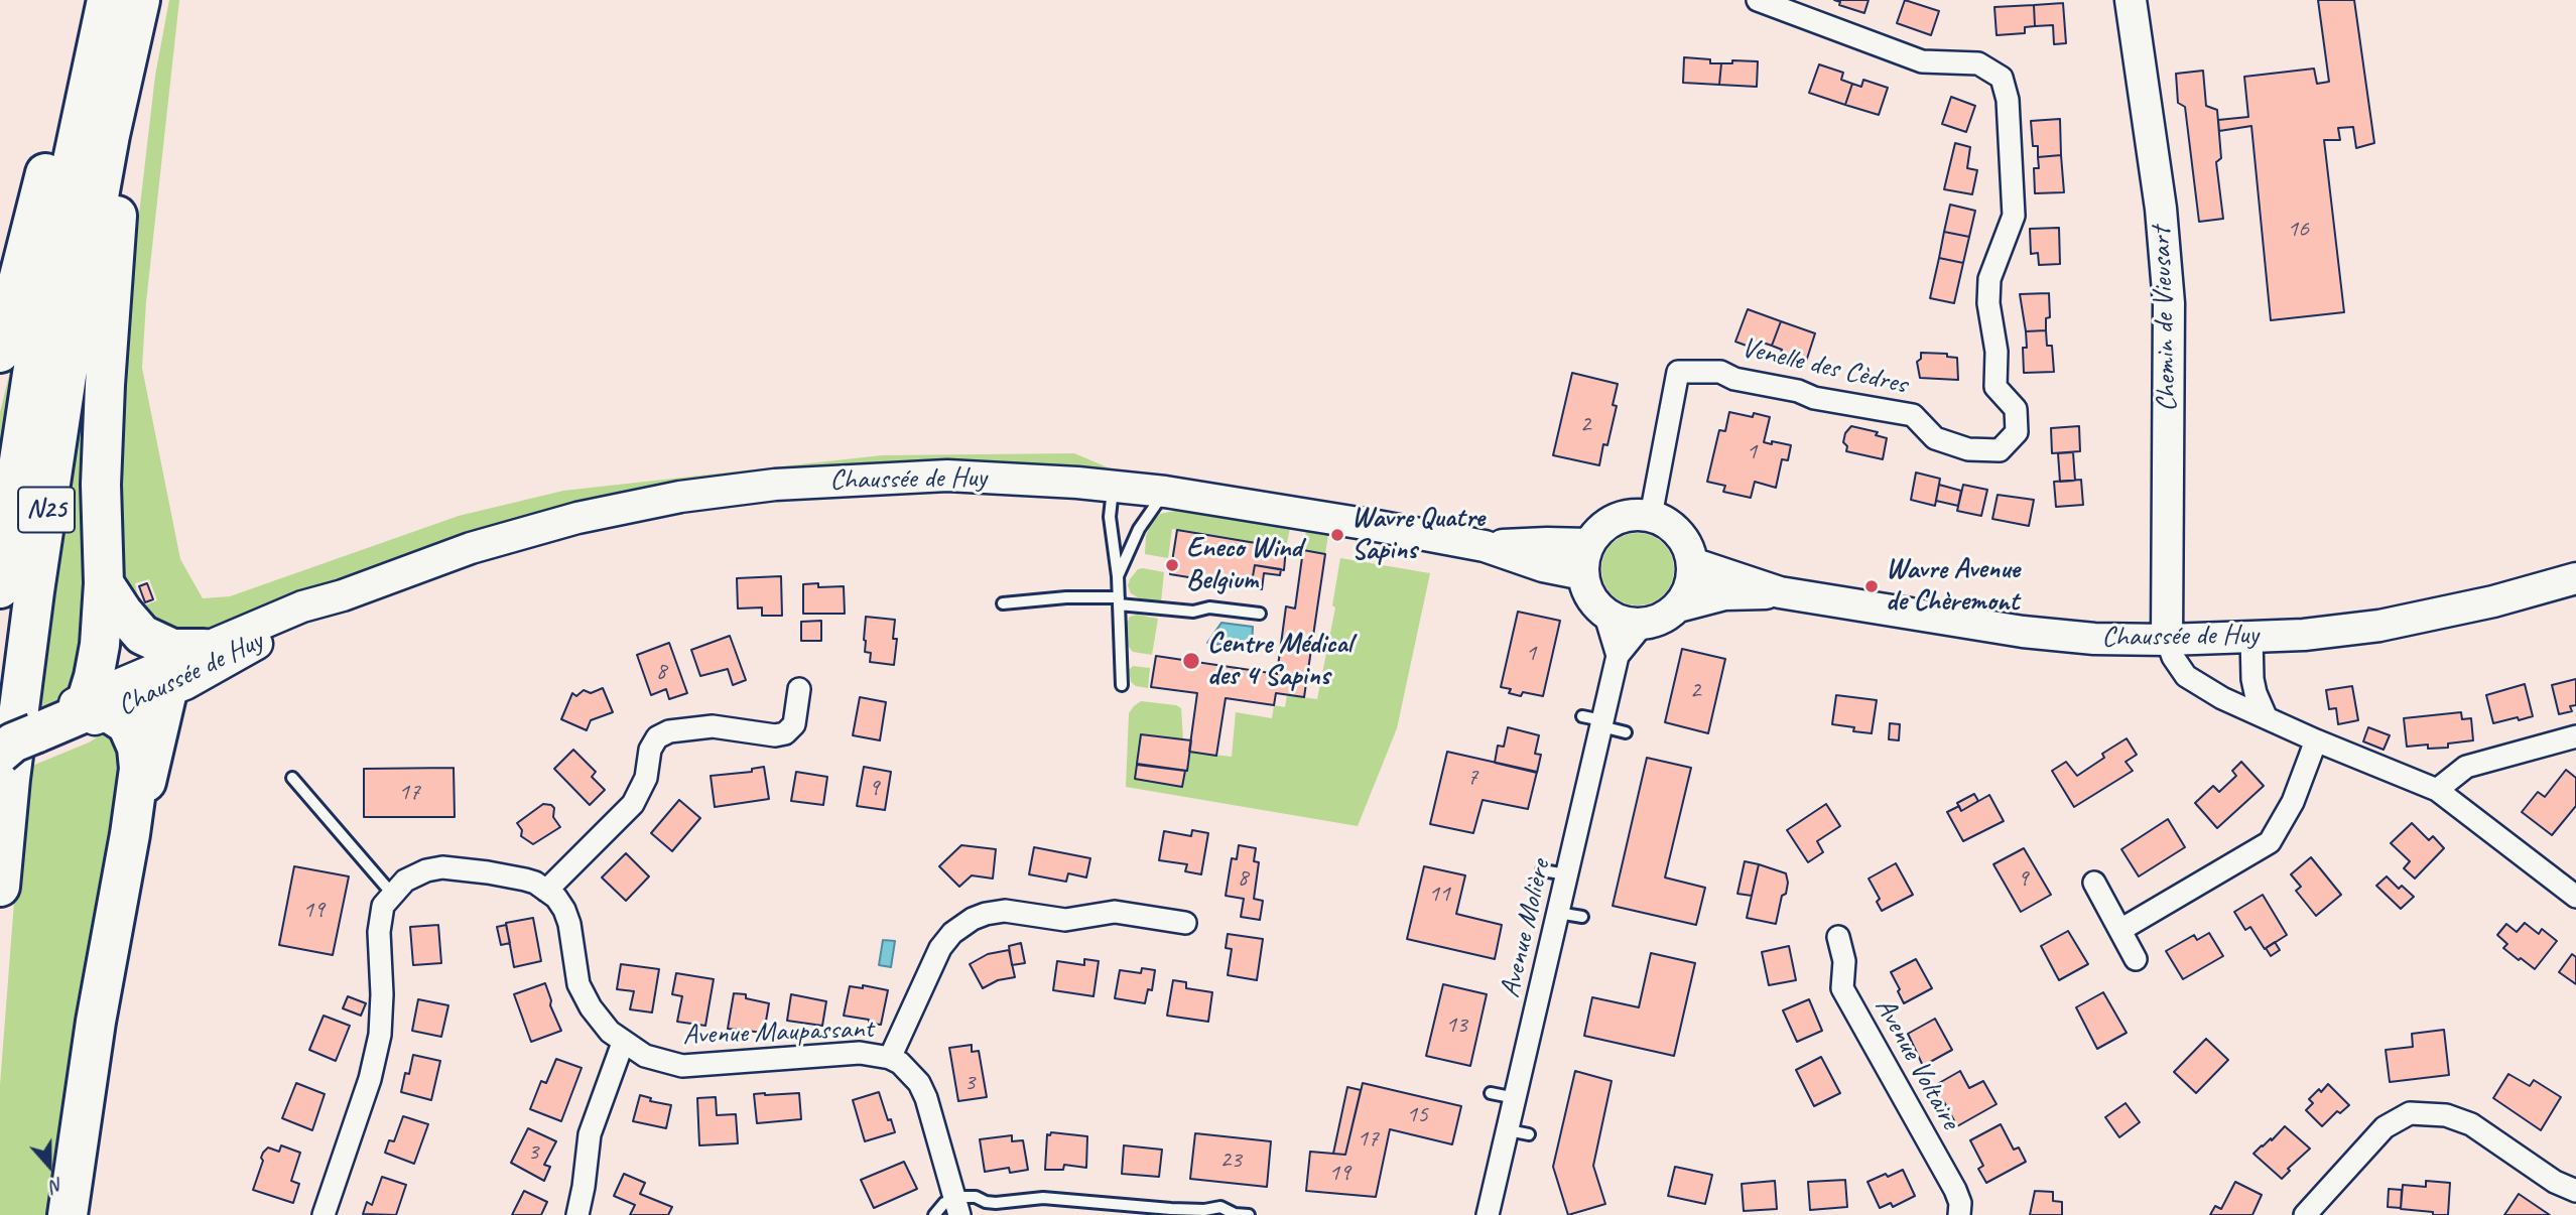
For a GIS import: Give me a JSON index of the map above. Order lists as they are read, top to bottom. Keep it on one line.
{"streets":{"highway":["N25"],"main road":["Chemin de Vieusart","Chaussée de Huy"],"street":["Venelle des Cèdres","Avenue Molière","Avenue Maupassant","Avenue Voltaire"]},"crossings":[["Chemin de Vieusart","Chaussée de Huy"],["Venelle des Cèdres","Chaussée de Huy"],["Venelle des Cèdres","Avenue Molière"],["Chaussée de Huy","Avenue Molière"]],"places":["Wavre Quatre Sapins","Eneco Wind Belgium","Wavre Avenue de Chèremont","Centre Médical des 4 Sapins"],"house_numbers":["16","2","1","1","8","2","7","9","17","8","9","11","19","13","3","15","17","3","23","19"],"north":"bottom"}
